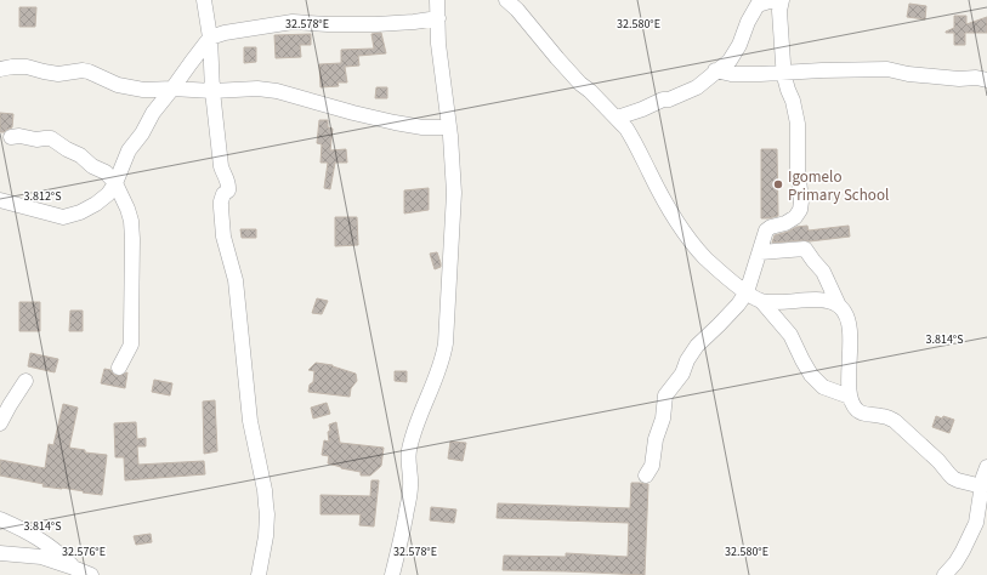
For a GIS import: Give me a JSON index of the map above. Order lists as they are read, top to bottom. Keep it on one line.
{"places":["Igomelo Primary School"],"coordinates":["32.578°E","32.580°E","3.812°S","3.814°S","32.576°E"]}
